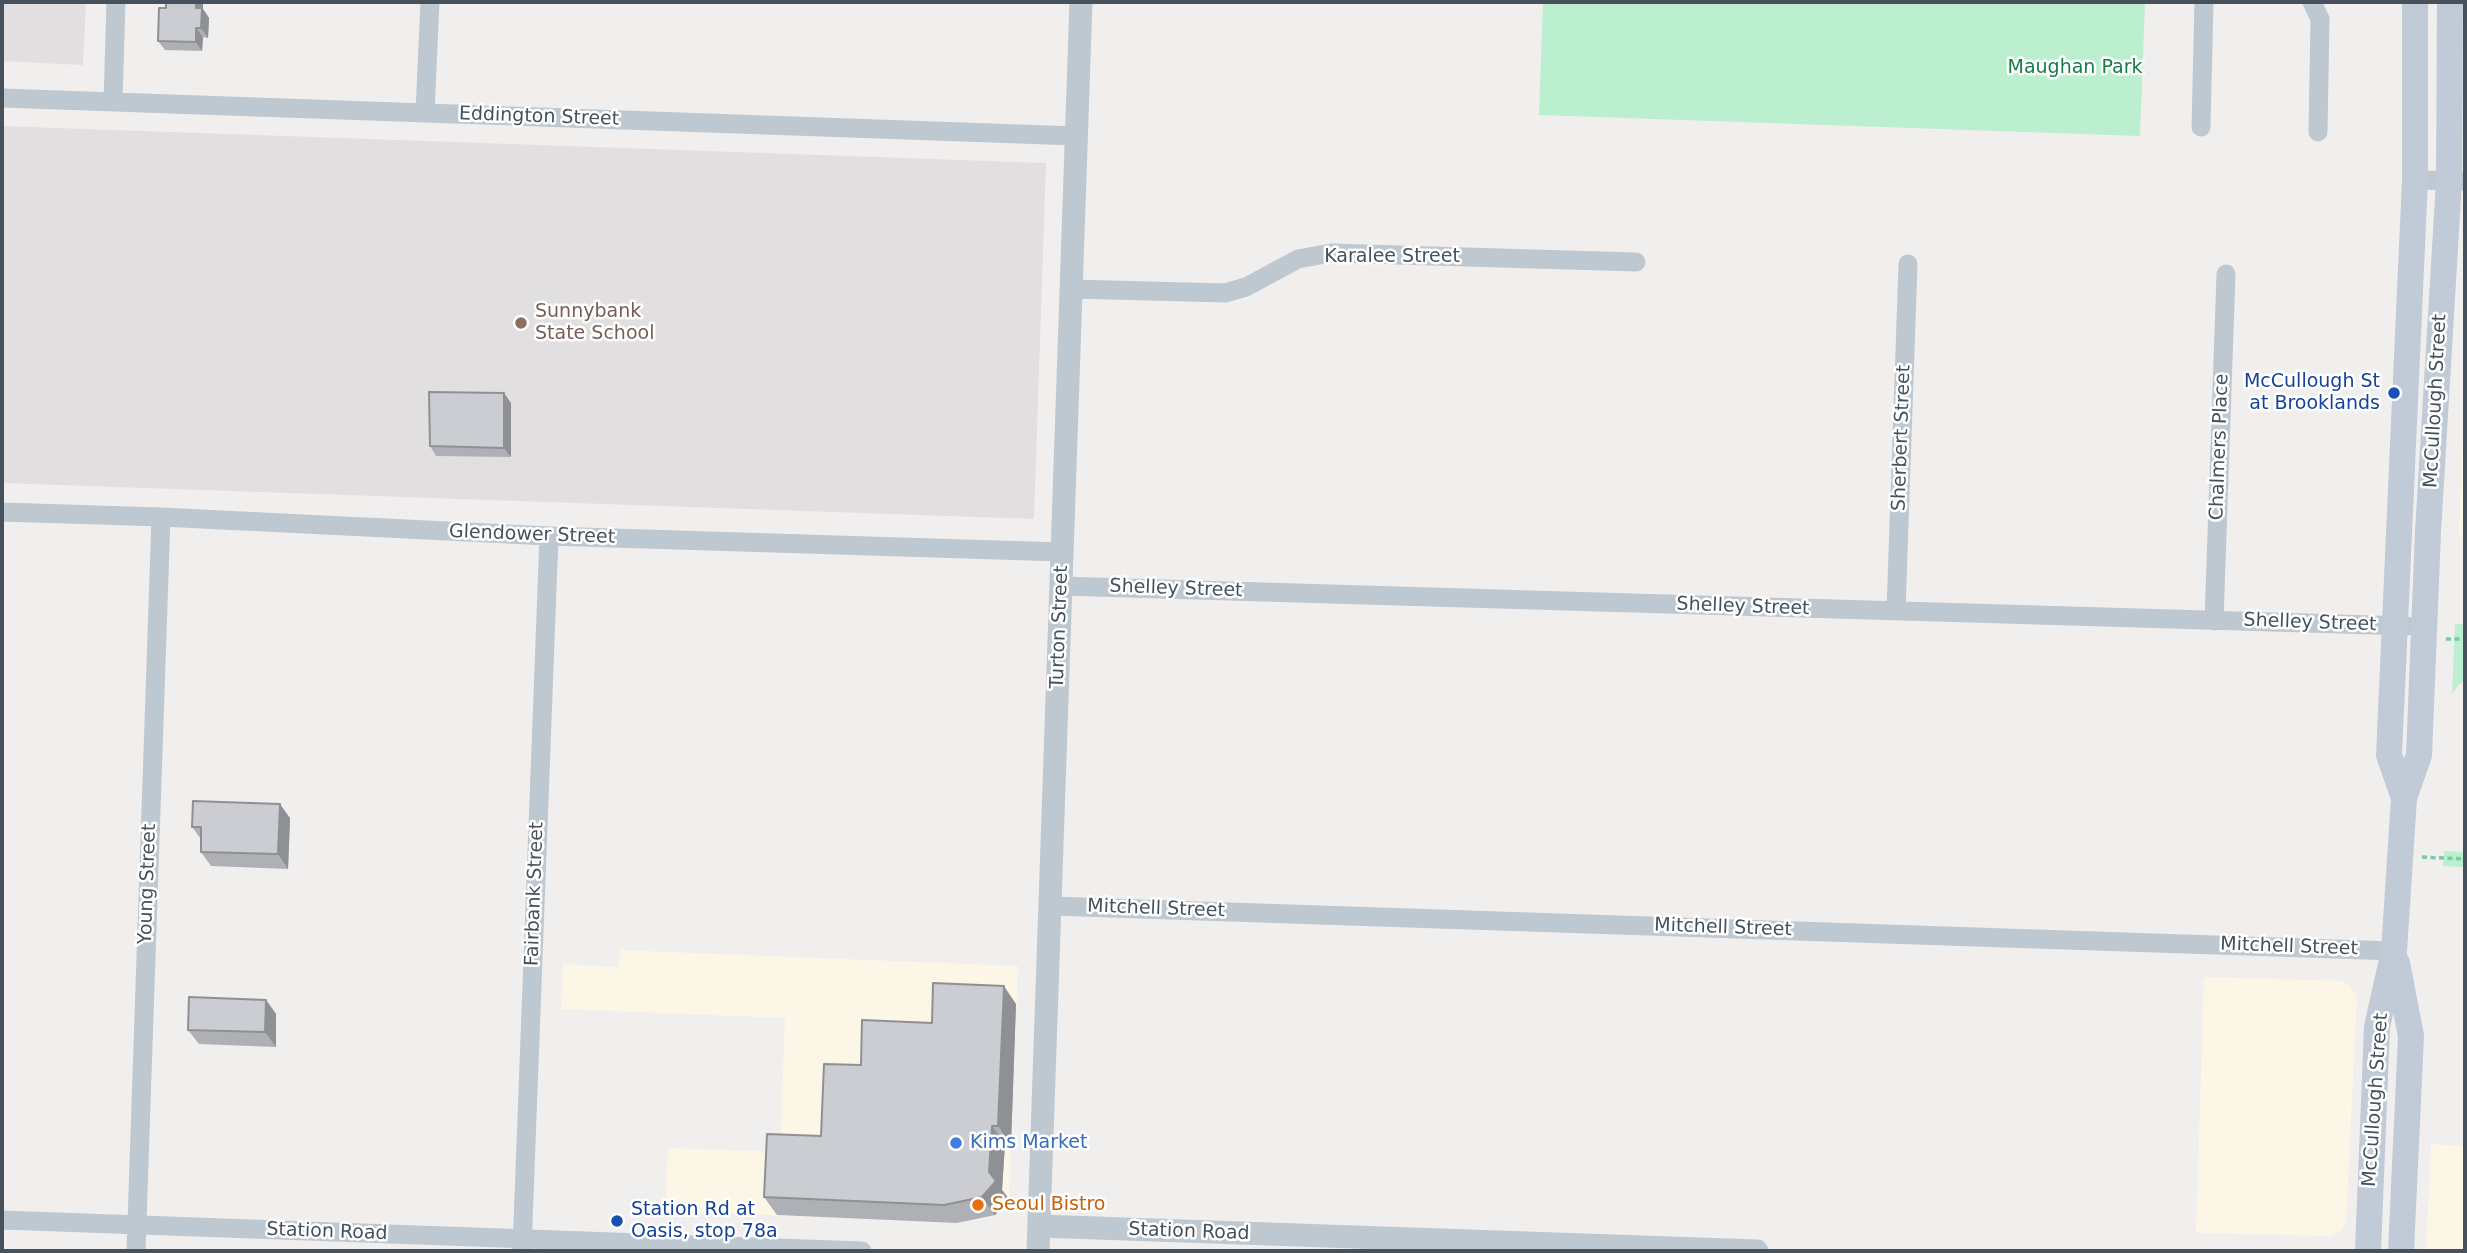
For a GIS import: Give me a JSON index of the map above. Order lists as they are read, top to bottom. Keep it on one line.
{"streets":{"main road":["McCullough Street"],"street":["Eddington Street","Karalee Street","Sherbert Street","Chalmers Place","Glendower Street","Shelley Street","Turton Street","Young Street","Fairbank Street","Mitchell Street","Station Road"]},"crossings":[["Eddington Street","Turton Street"],["Karalee Street","Turton Street"],["McCullough Street","Shelley Street"],["McCullough Street","Mitchell Street"],["Sherbert Street","Shelley Street"],["Chalmers Place","Shelley Street"],["Glendower Street","Turton Street"],["Glendower Street","Young Street"],["Glendower Street","Fairbank Street"],["Shelley Street","Turton Street"],["Turton Street","Mitchell Street"],["Turton Street","Station Road"],["Young Street","Station Road"],["Fairbank Street","Station Road"]],"parks":["Maughan Park"],"places":["Sunnybank State School","McCullough St at Brooklands","Kims Market","Seoul Bistro","Station Rd at Oasis, stop 78a"]}
